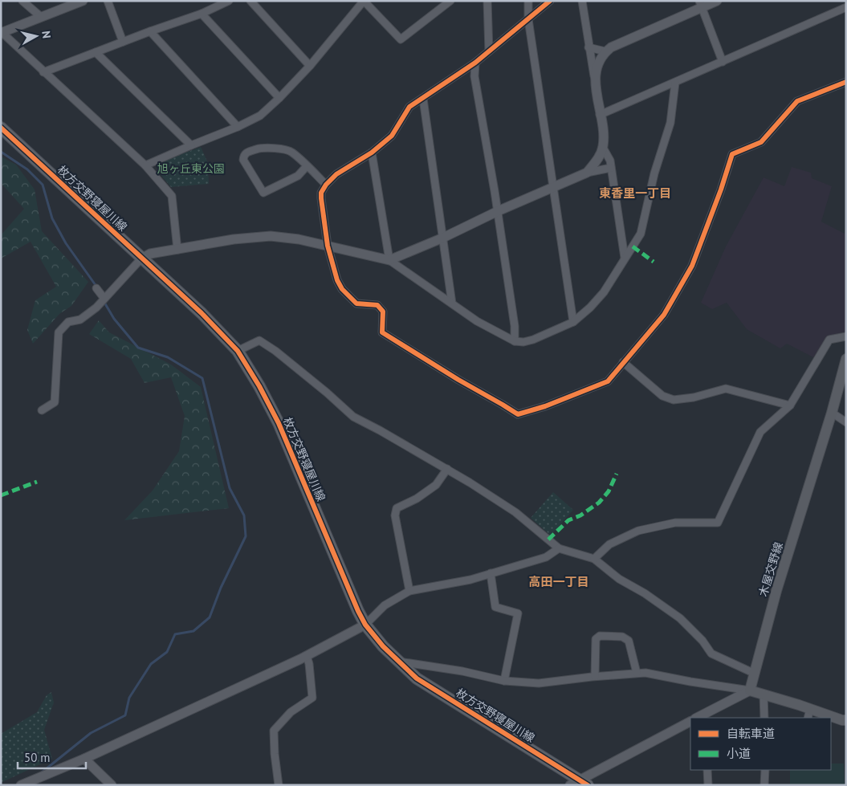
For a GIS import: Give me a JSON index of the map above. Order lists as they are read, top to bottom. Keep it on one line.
{"streets":{"main road":["枚方交野寝屋川線","木屋交野線"]},"districts":["東香里一丁目","高田一丁目"],"parks":["旭ヶ丘東公園"],"legend":["自転車道","小道"],"scale_bar":"50 m","north":"right"}
